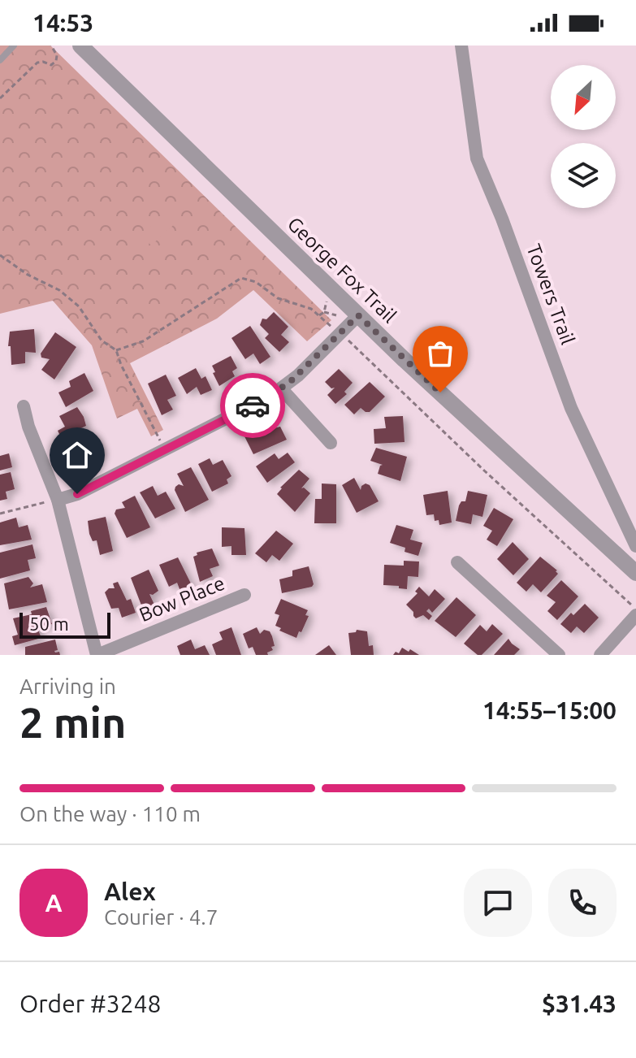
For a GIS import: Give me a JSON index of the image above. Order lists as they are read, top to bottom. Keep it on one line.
{"streets":{"street":["George Fox Trail","Towers Trail","Bow Place"]},"scale_bar":"50 m","north":"bottom left","page":{"status":"14:53","scale":"50 m","heading":["2 min","Arriving in","14:55–15:00"],"panel":["Alex","Courier · 4.7","Order #3248","$31.43"],"bar":"On the way · 110 m","round":"A"}}
